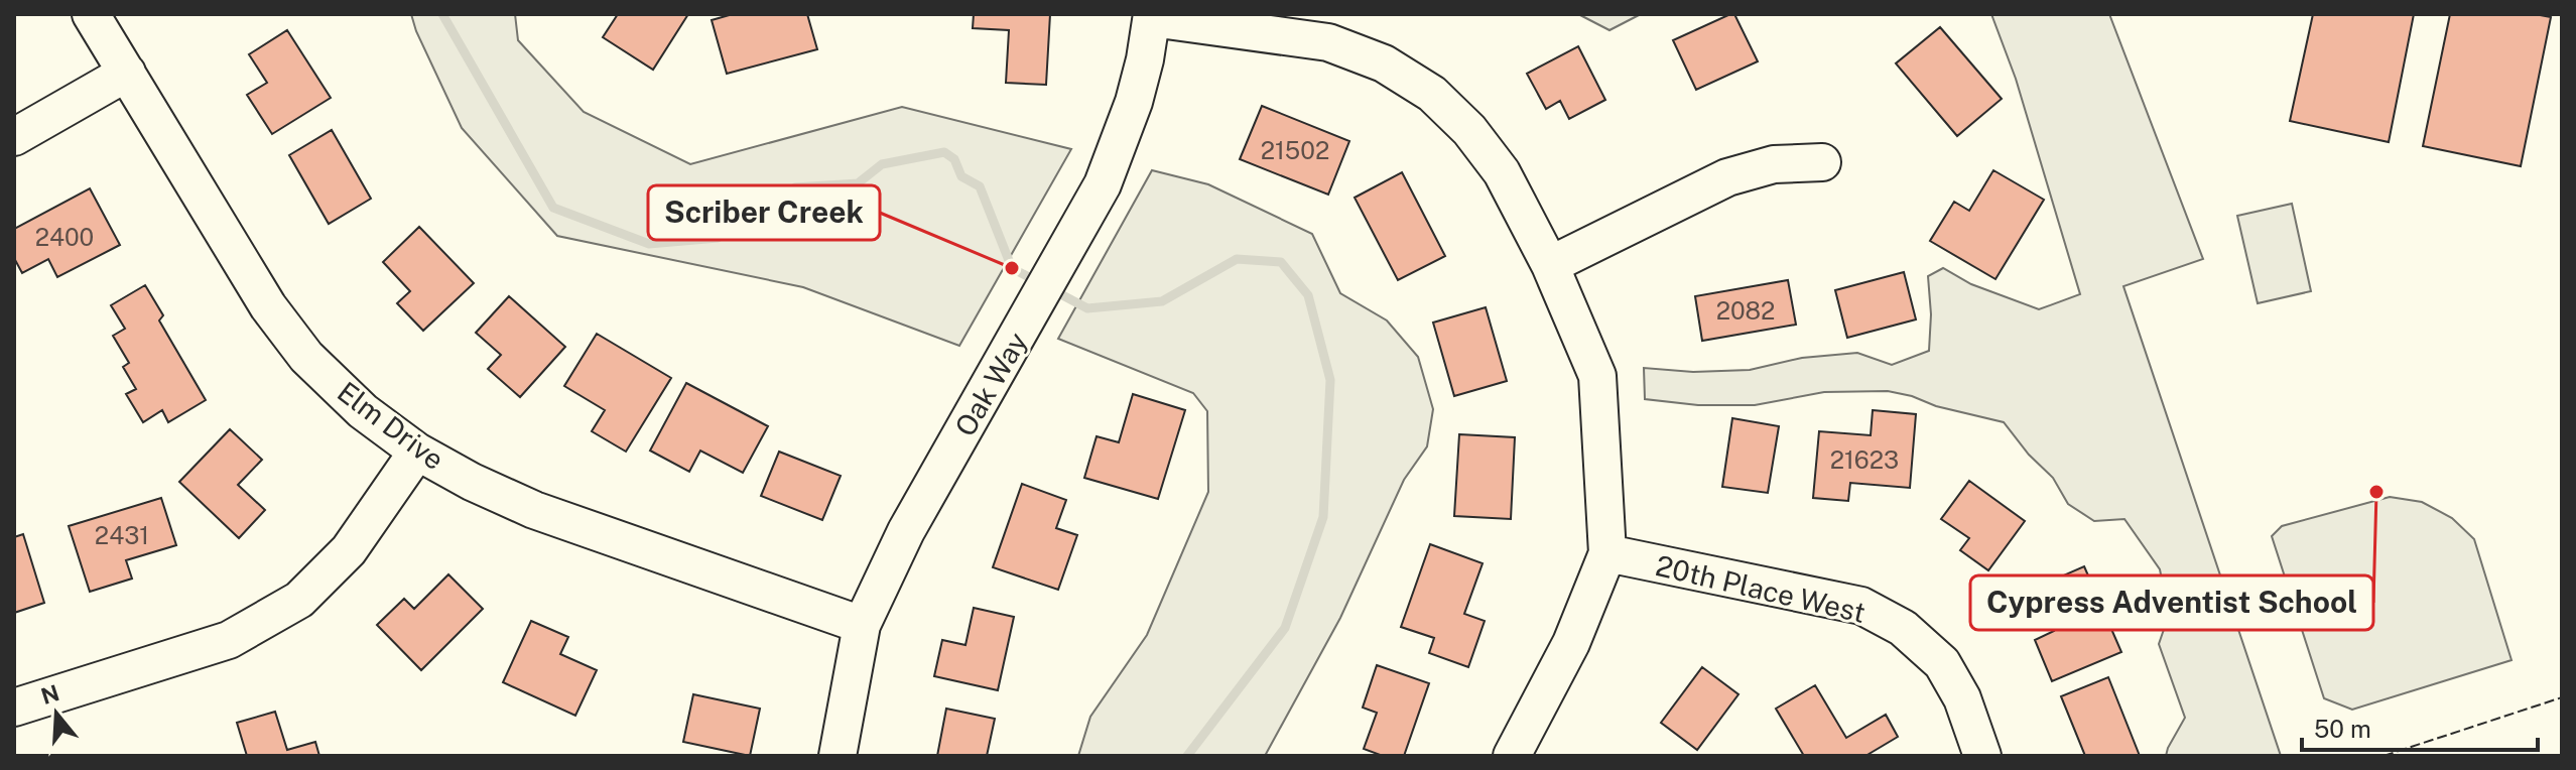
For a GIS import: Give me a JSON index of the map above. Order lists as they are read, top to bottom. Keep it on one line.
{"streets":{"street":["Oak Way","Elm Drive","20th Place West"]},"crossings":[["Oak Way","Elm Drive"]],"places":["Scriber Creek","Cypress Adventist School"],"house_numbers":["21502","2400","2082","21623","2431"],"scale_bar":"50 m","north":"top"}
